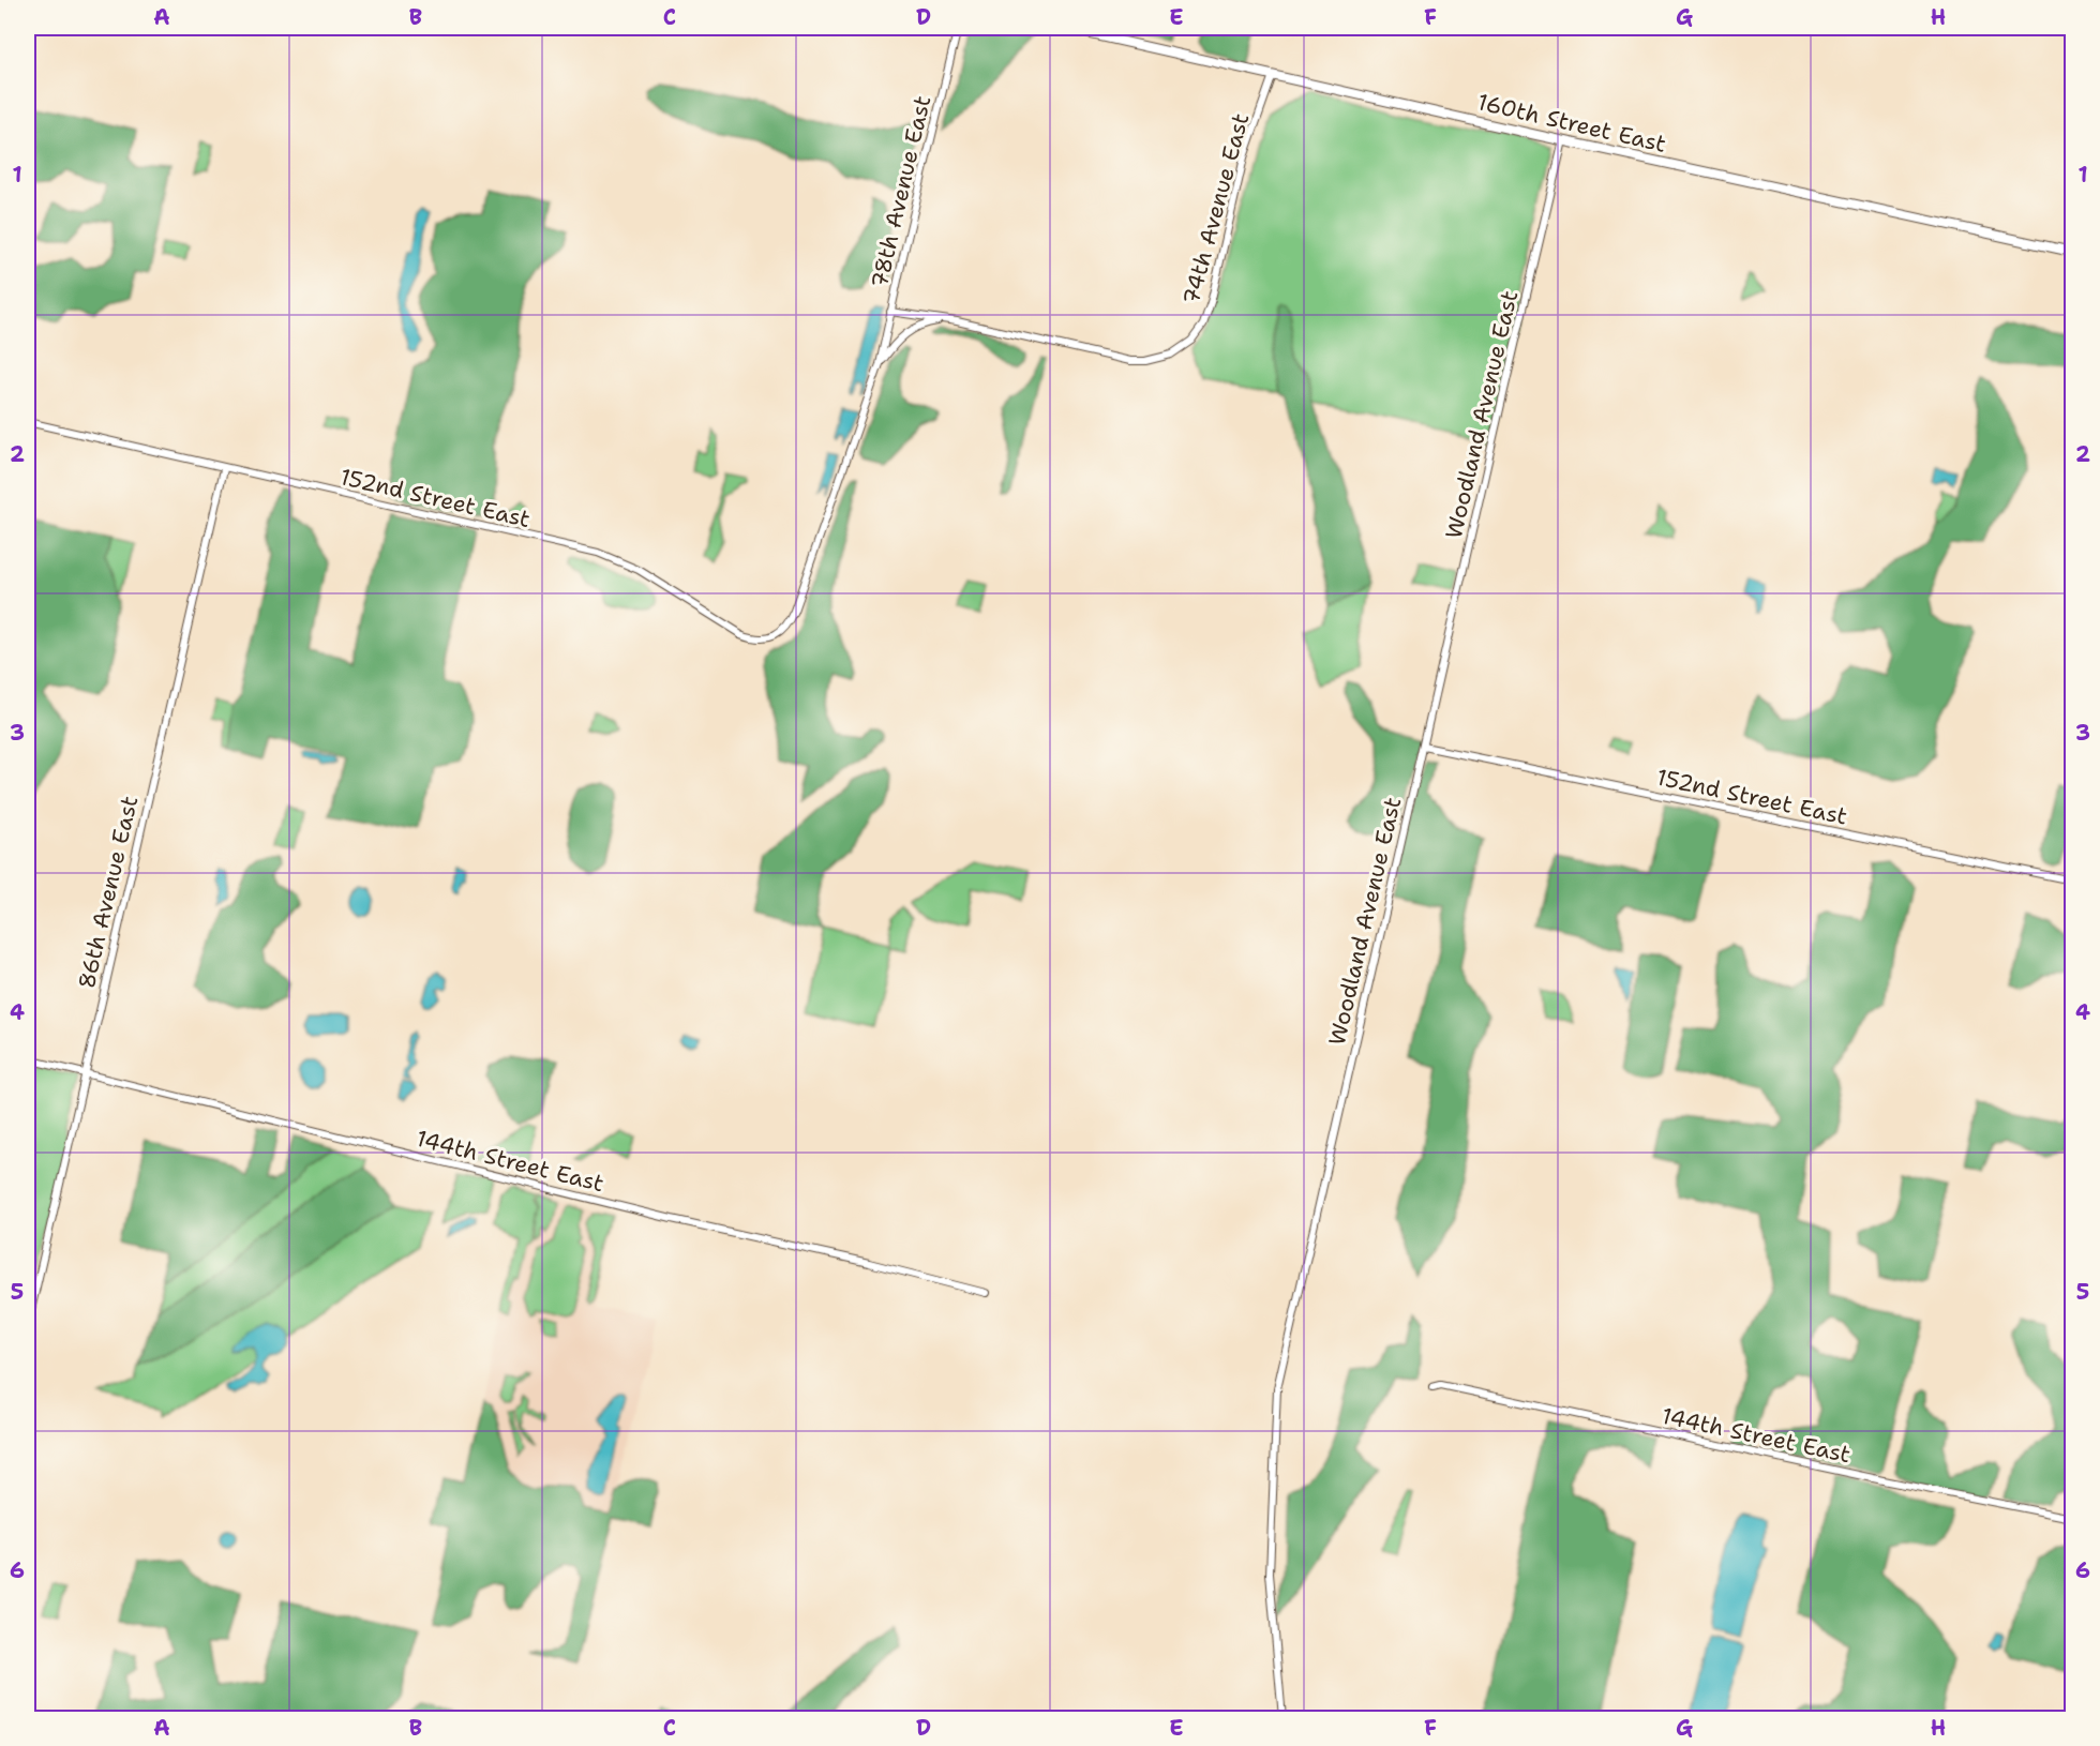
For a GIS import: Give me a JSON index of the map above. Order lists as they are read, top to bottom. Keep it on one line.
{"streets":{"main road":["160th Street East"],"street":["78th Avenue East","74th Avenue East","Woodland Avenue East","152nd Street East","86th Avenue East","144th Street East"]},"crossings":[["160th Street East","74th Avenue East"],["160th Street East","Woodland Avenue East"],["78th Avenue East","74th Avenue East"],["78th Avenue East","152nd Street East"],["Woodland Avenue East","152nd Street East"],["152nd Street East","86th Avenue East"],["86th Avenue East","144th Street East"]],"grid":{"columns":["A","B","C","D","E","F","G","H"],"rows":["1","2","3","4","5","6"]}}
